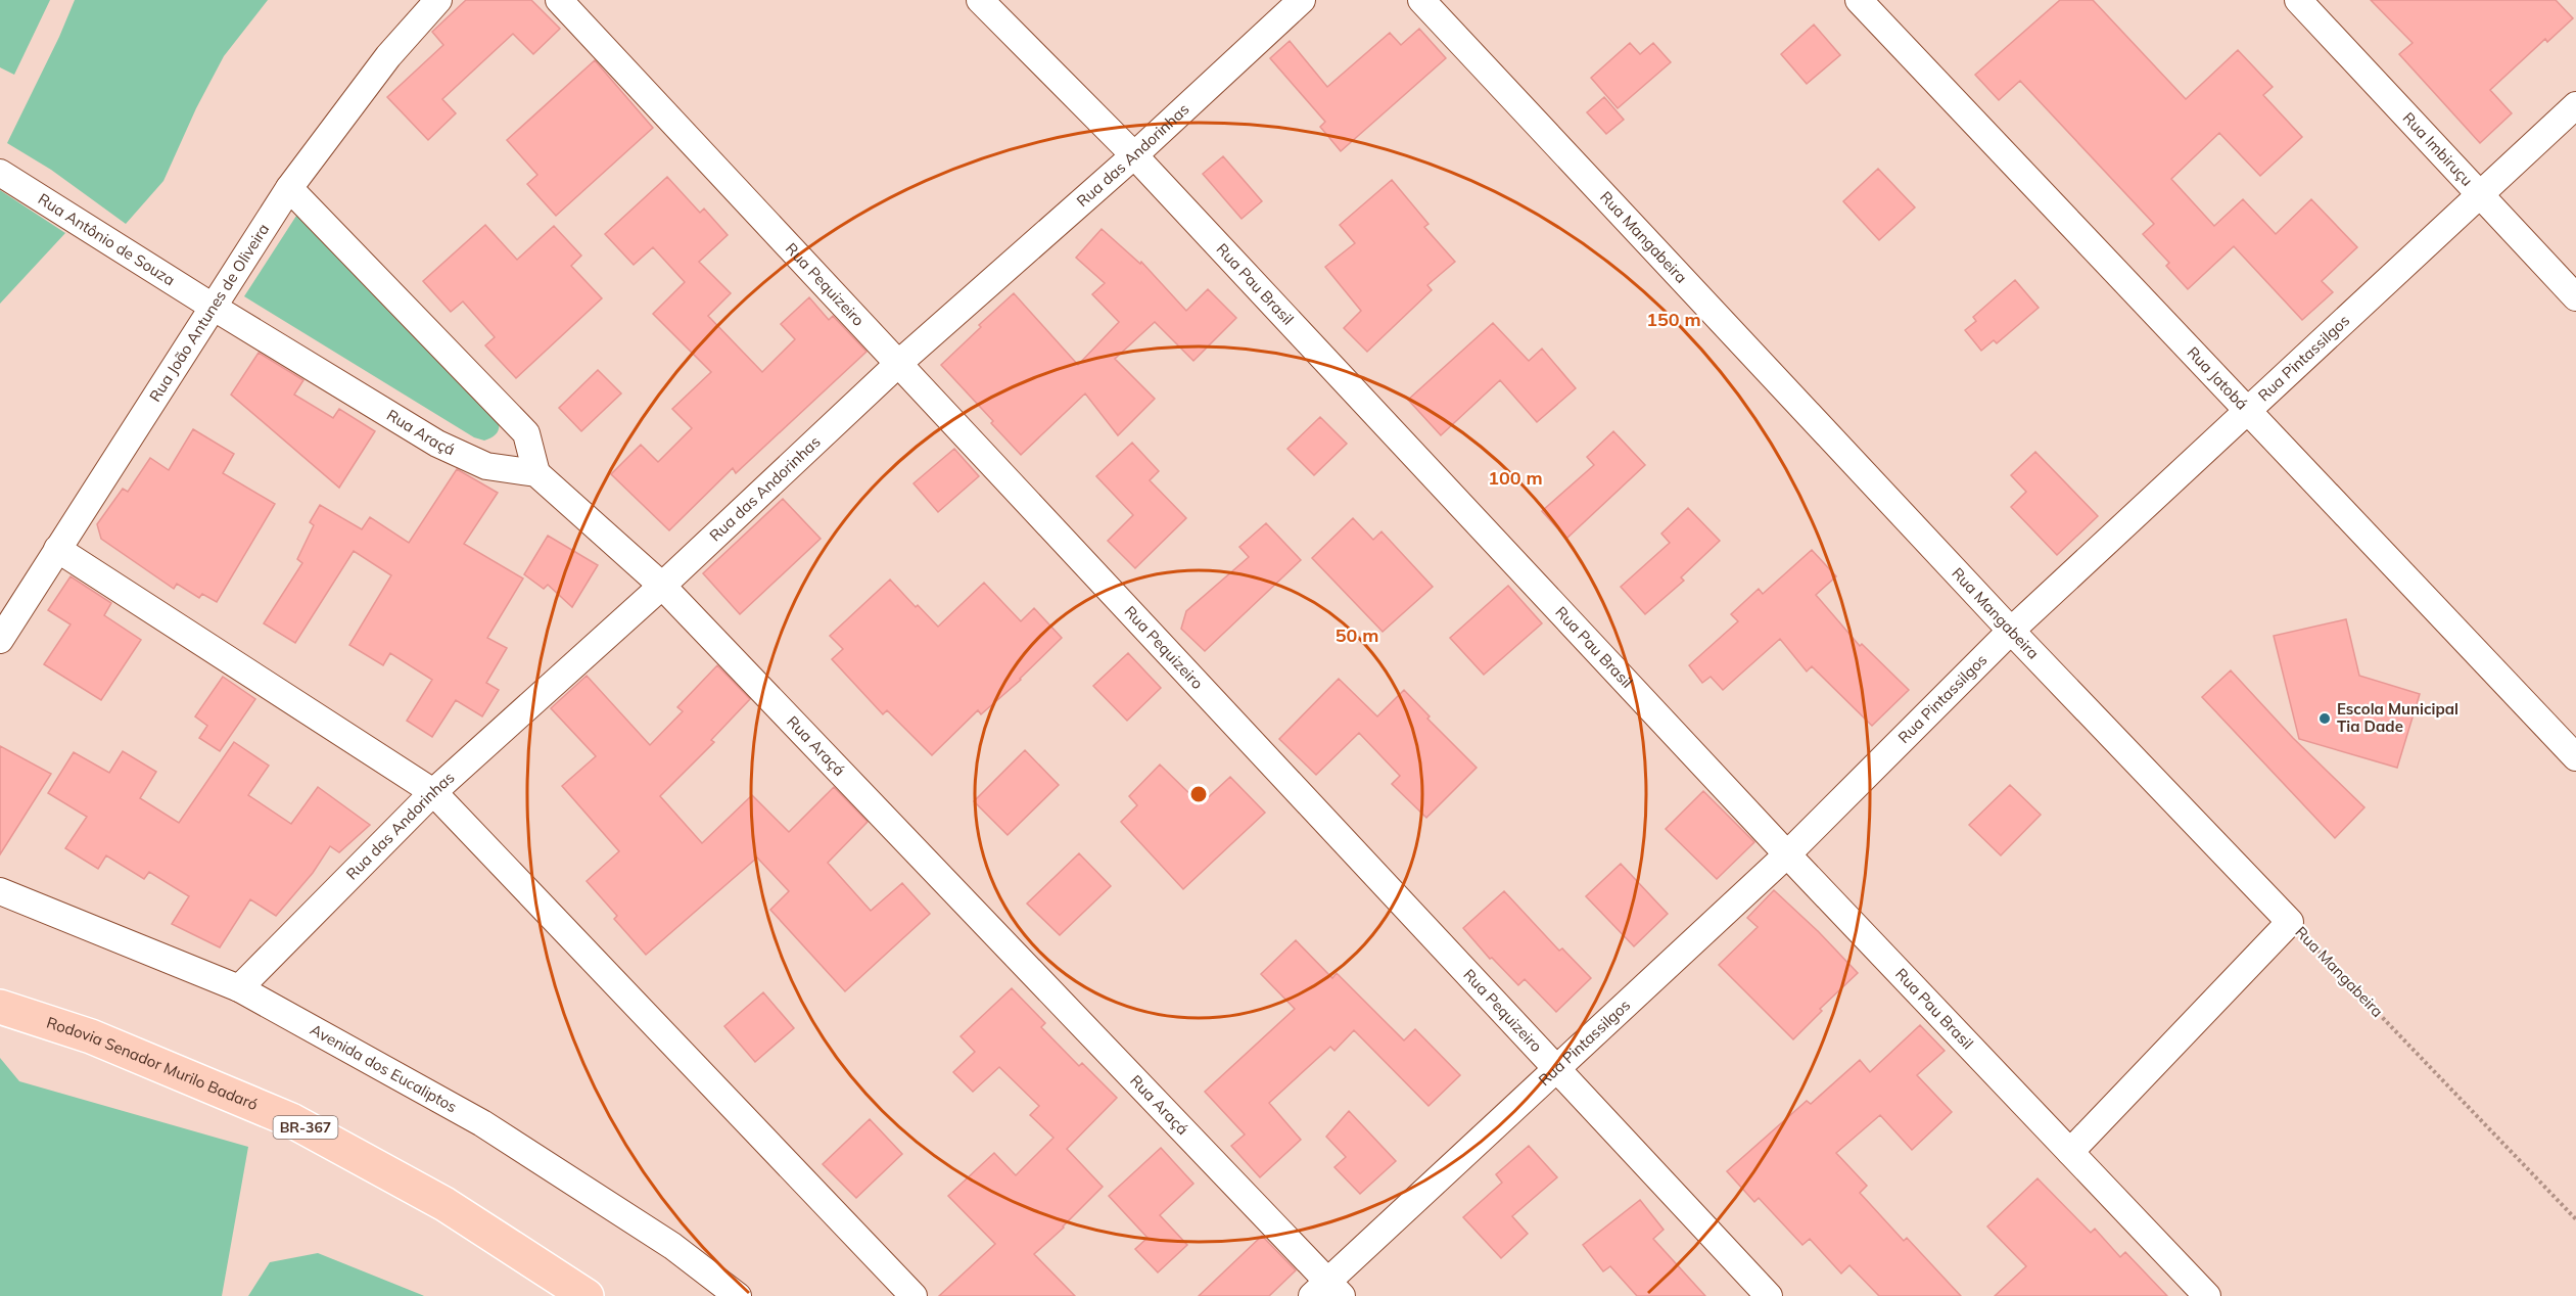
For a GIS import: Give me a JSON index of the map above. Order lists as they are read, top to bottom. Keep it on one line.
{"streets":{"main road":["Rodovia Senador Murilo Badaró","BR-367"],"street":["Rua Imbiruçu","Rua das Andorinhas","Rua Mangabeira","Rua Antônio de Souza","Rua Pequizeiro","Rua Pau Brasil","Rua João Antunes de Oliveira","Rua Pintassilgos","Rua Jatobá","Rua Araçá","Avenida dos Eucaliptos"]},"crossings":[["Rua Imbiruçu","Rua Pintassilgos"],["Rua das Andorinhas","Rua Pequizeiro"],["Rua das Andorinhas","Rua Pau Brasil"],["Rua das Andorinhas","Rua Araçá"],["Rua das Andorinhas","Avenida dos Eucaliptos"],["Rua Mangabeira","Rua Pintassilgos"],["Rua Antônio de Souza","Rua João Antunes de Oliveira"],["Rua Antônio de Souza","Rua Araçá"],["Rua Pequizeiro","Rua Pintassilgos"],["Rua Pau Brasil","Rua Pintassilgos"],["Rua João Antunes de Oliveira","Rua Araçá"],["Rua Pintassilgos","Rua Jatobá"],["Rua Pintassilgos","Rua Araçá"]],"places":["Escola Municipal Tia Dade"],"rings":["150 m","100 m","50 m"]}
